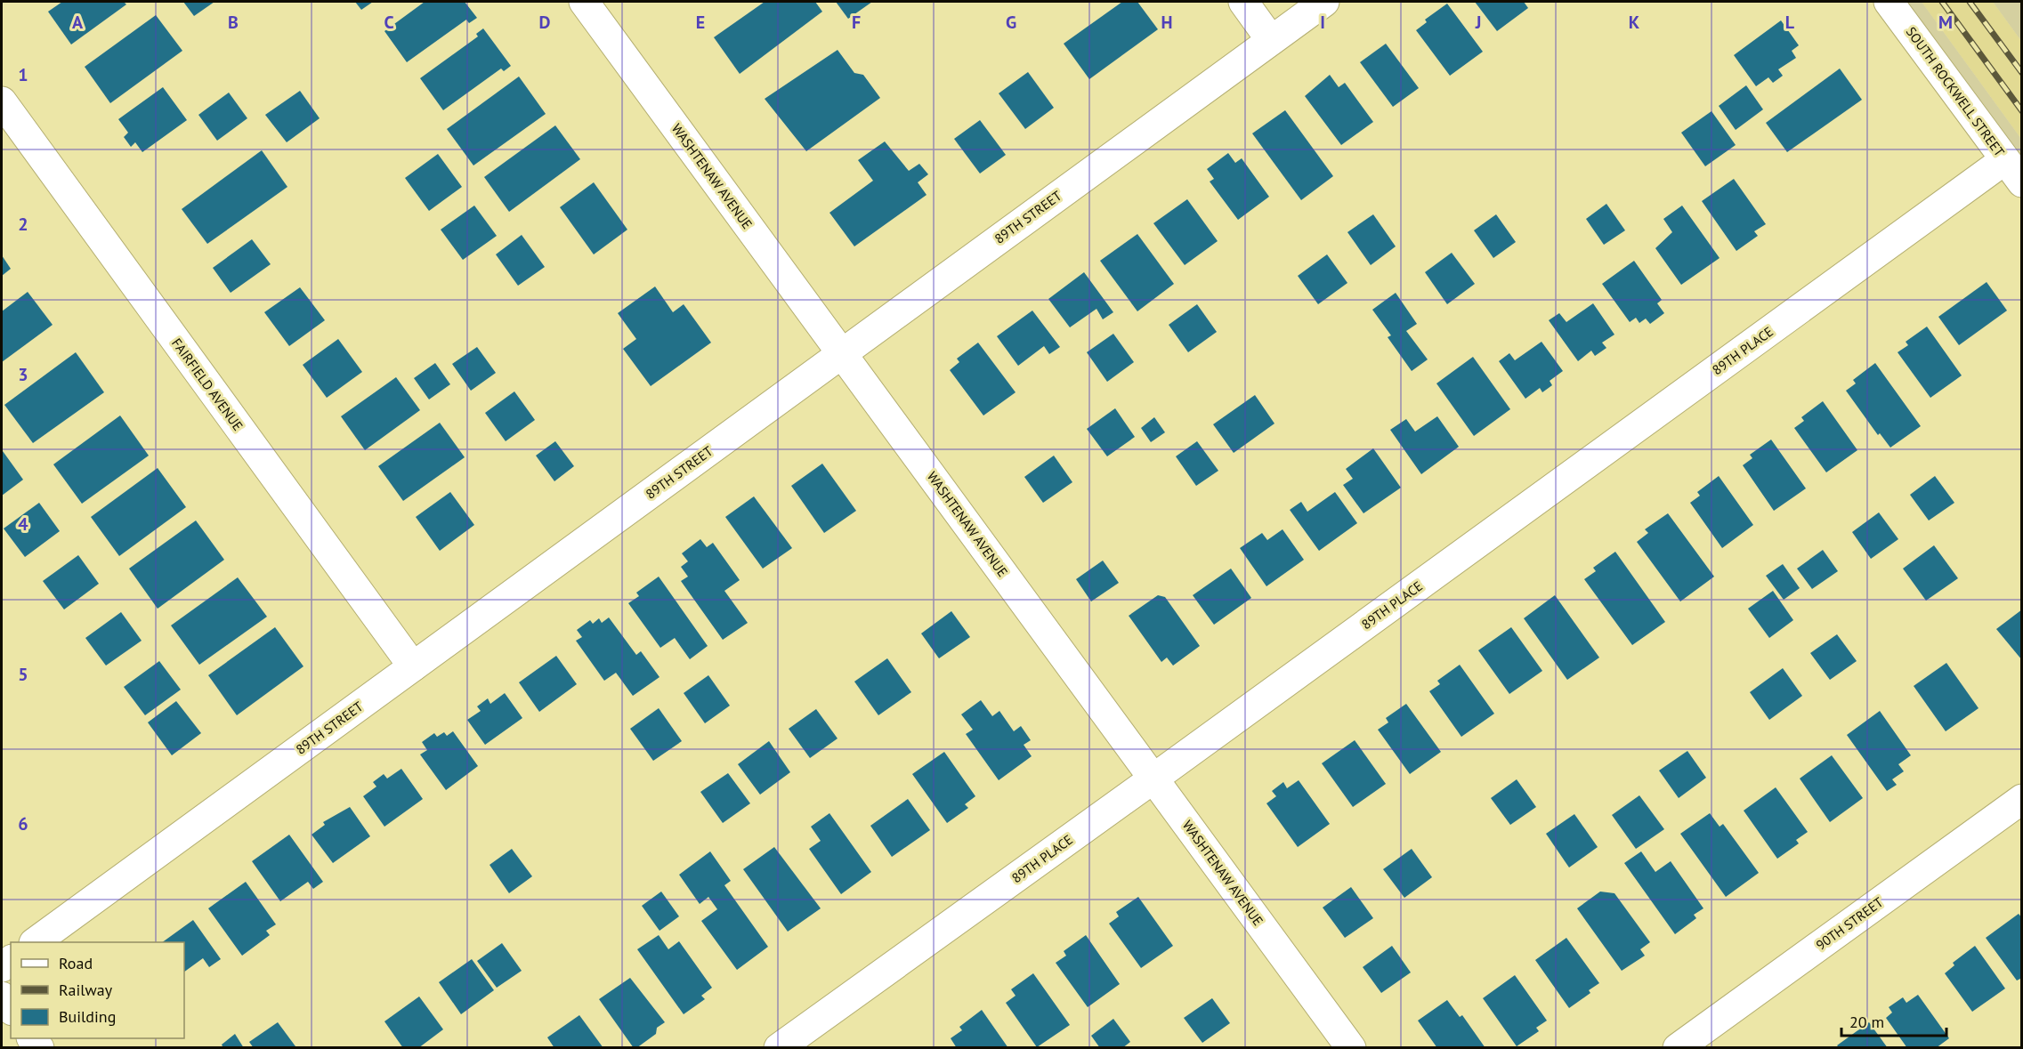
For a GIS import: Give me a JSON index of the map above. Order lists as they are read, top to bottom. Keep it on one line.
{"streets":{"street":["SOUTH ROCKWELL STREET","WASHTENAW AVENUE","89TH STREET","89TH PLACE","FAIRFIELD AVENUE","90TH STREET"]},"crossings":[["SOUTH ROCKWELL STREET","89TH PLACE"],["WASHTENAW AVENUE","89TH STREET"],["WASHTENAW AVENUE","89TH PLACE"],["89TH STREET","FAIRFIELD AVENUE"]],"legend":["Road","Railway","Building"],"scale_bar":"20 m","grid":{"columns":["A","B","C","D","E","F","G","H","I","J","K","L","M"],"rows":["1","2","3","4","5","6"]}}
